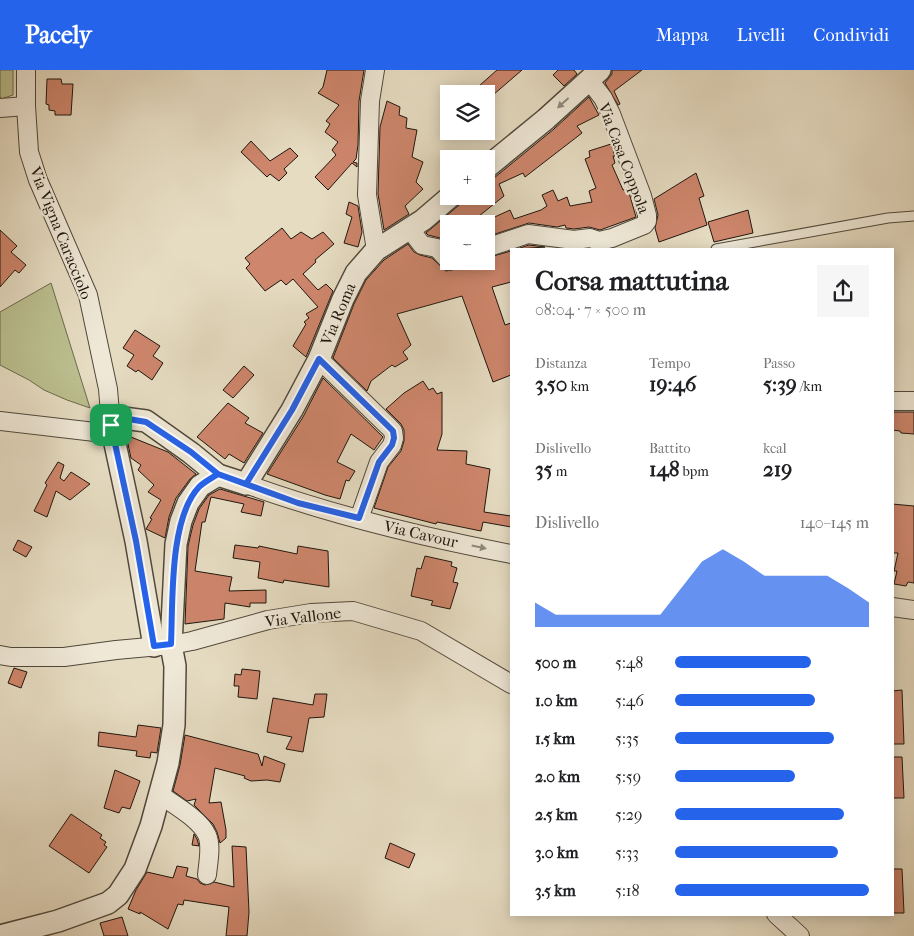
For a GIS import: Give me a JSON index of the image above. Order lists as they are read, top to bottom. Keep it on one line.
{"streets":{"street":["Via Casa Coppola","Via Vigna Caracciolo","Via Roma","Via Cavour","Via Vallone"]},"crossings":[["Via Roma","Via Cavour"]],"one_way":["Via Cavour"],"page":{"header":"Pacely","nav":["Mappa","Livelli","Condividi"],"map_buttons":["+","−"],"heading":["Corsa mattutina","08:04 · 7 × 500 m"],"stats":[["Distanza","3.50 km"],["Tempo","19:46"],["Passo","5:39 /km"],["Dislivello","35 m"],["Battito","148 bpm"],["kcal","219"]],"chart":["Dislivello","140–145 m"],"list":[{"name":"500 m","note":"5:48"},{"name":"1.0 km","note":"5:46"},{"name":"1.5 km","note":"5:35"},{"name":"2.0 km","note":"5:59"},{"name":"2.5 km","note":"5:29"},{"name":"3.0 km","note":"5:33"},{"name":"3.5 km","note":"5:18"}]}}
